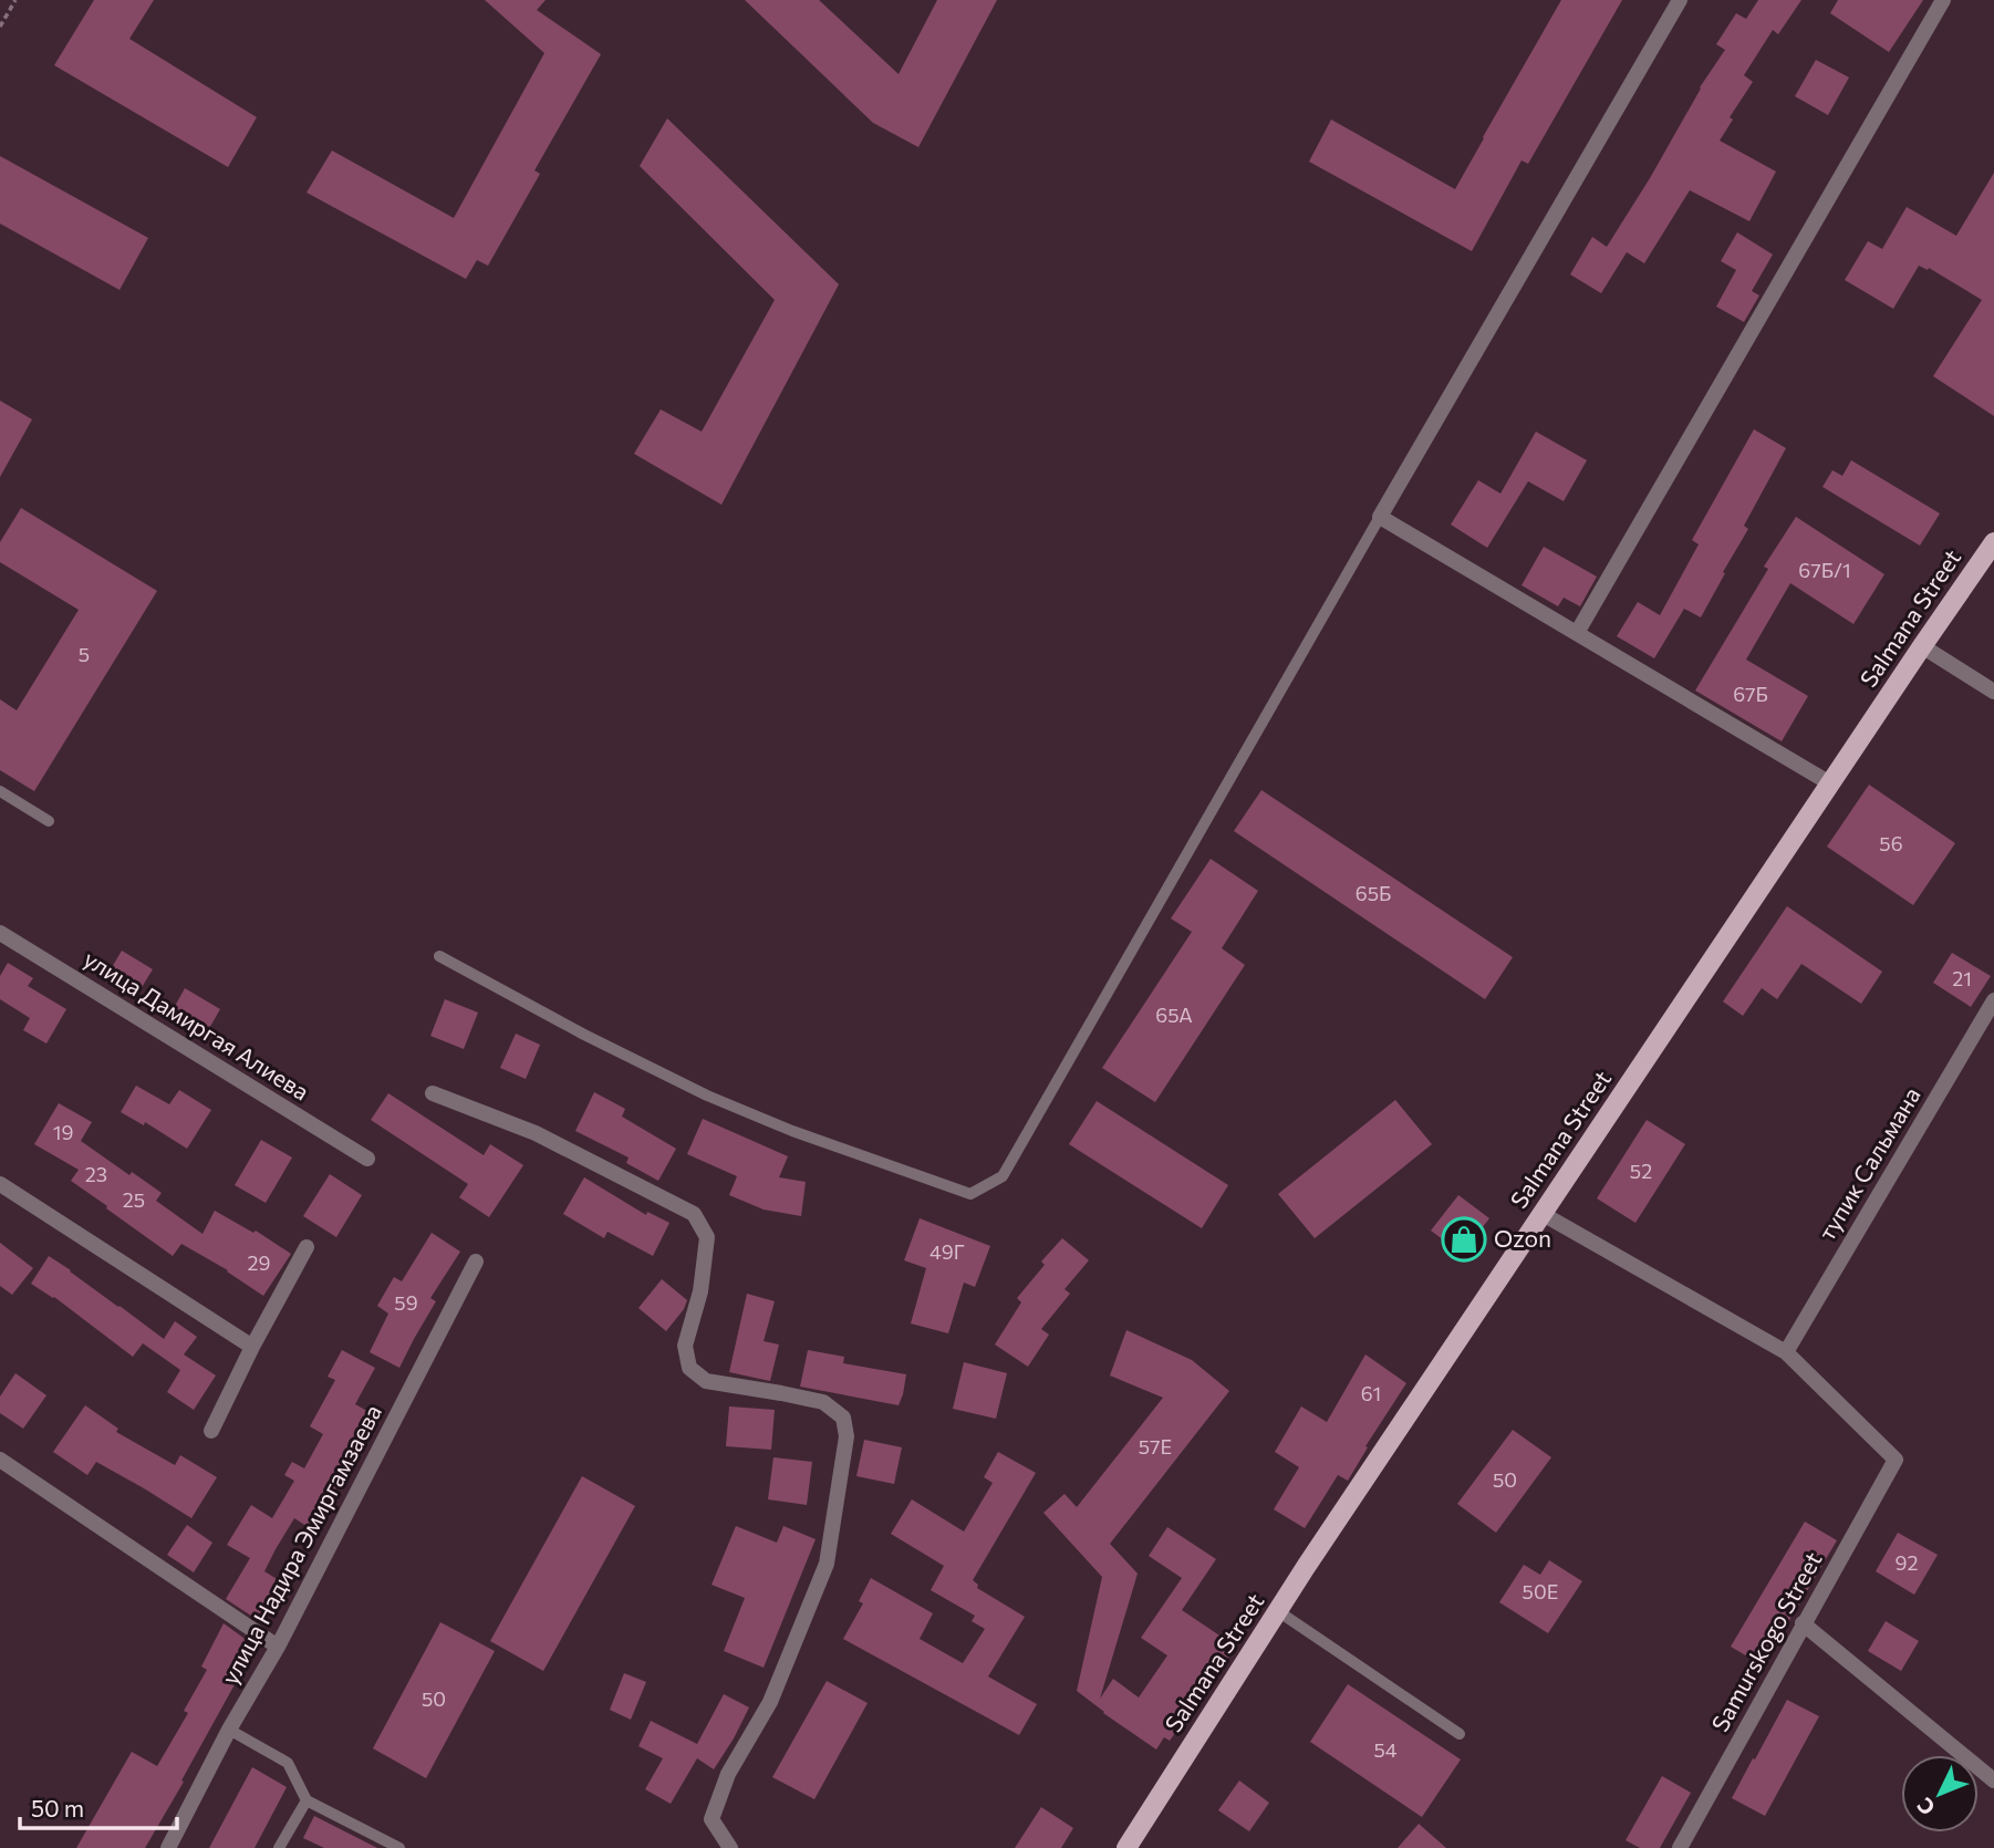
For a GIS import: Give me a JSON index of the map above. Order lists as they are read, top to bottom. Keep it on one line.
{"streets":{"main road":["Salmana Street"],"street":["улица Дамиргая Алиева","тупик Сальмана","улица Надира Эмиргамзаева","Samurskogo Street"]},"crossings":[["тупик Сальмана","Samurskogo Street"]],"places":{"shop":["Ozon"]},"house_numbers":["67Б/1","5","67Б","56","65Б","21","65А","19","52","23","25","49Г","29","59","61","57Е","50","92","50Е","50","54"],"scale_bar":"50 m","north":"bottom left"}
